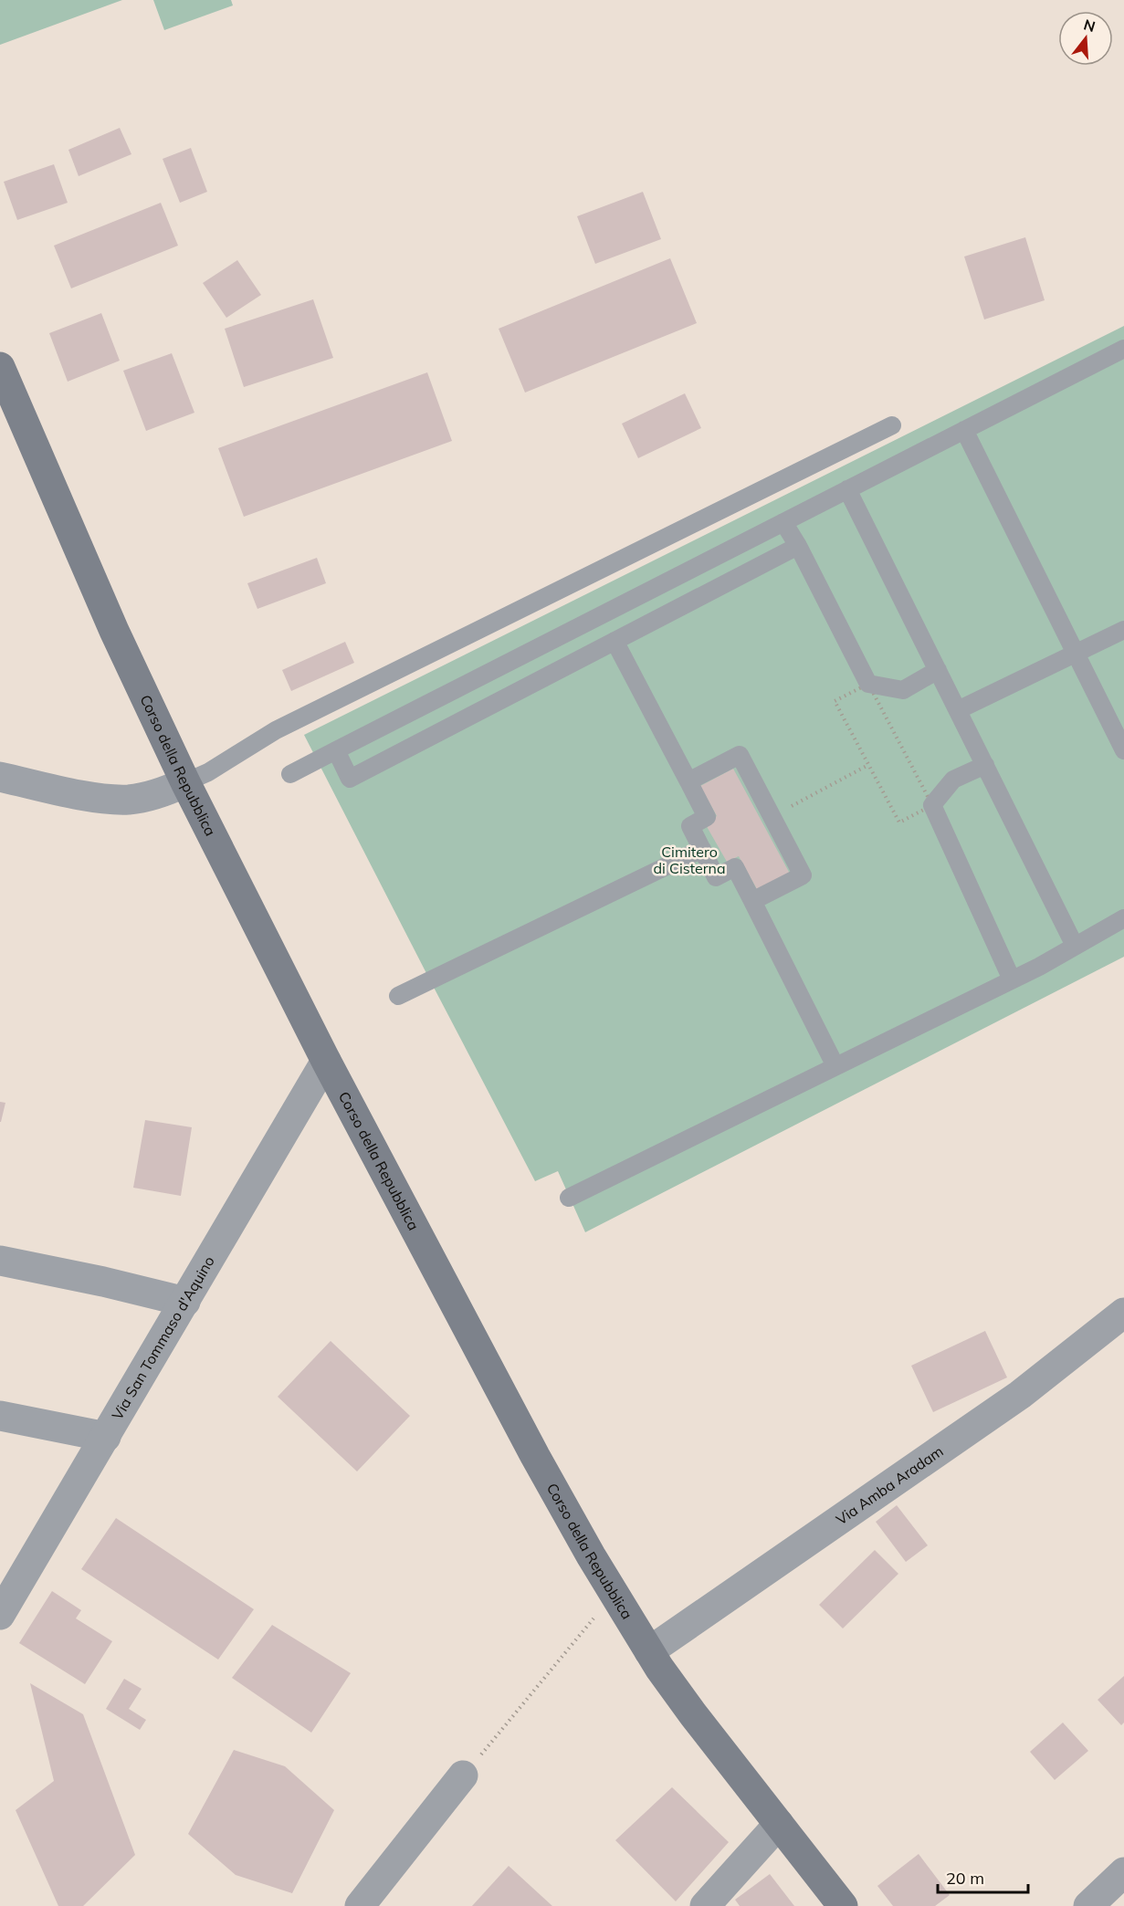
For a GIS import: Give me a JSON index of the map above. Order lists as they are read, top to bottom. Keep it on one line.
{"streets":{"street":["Corso della Repubblica","Via San Tommaso d'Aquino","Via Amba Aradam"]},"crossings":[["Corso della Repubblica","Via San Tommaso d'Aquino"],["Corso della Repubblica","Via Amba Aradam"]],"parks":["Cimitero di Cisterna"],"scale_bar":"20 m","north":"top"}
